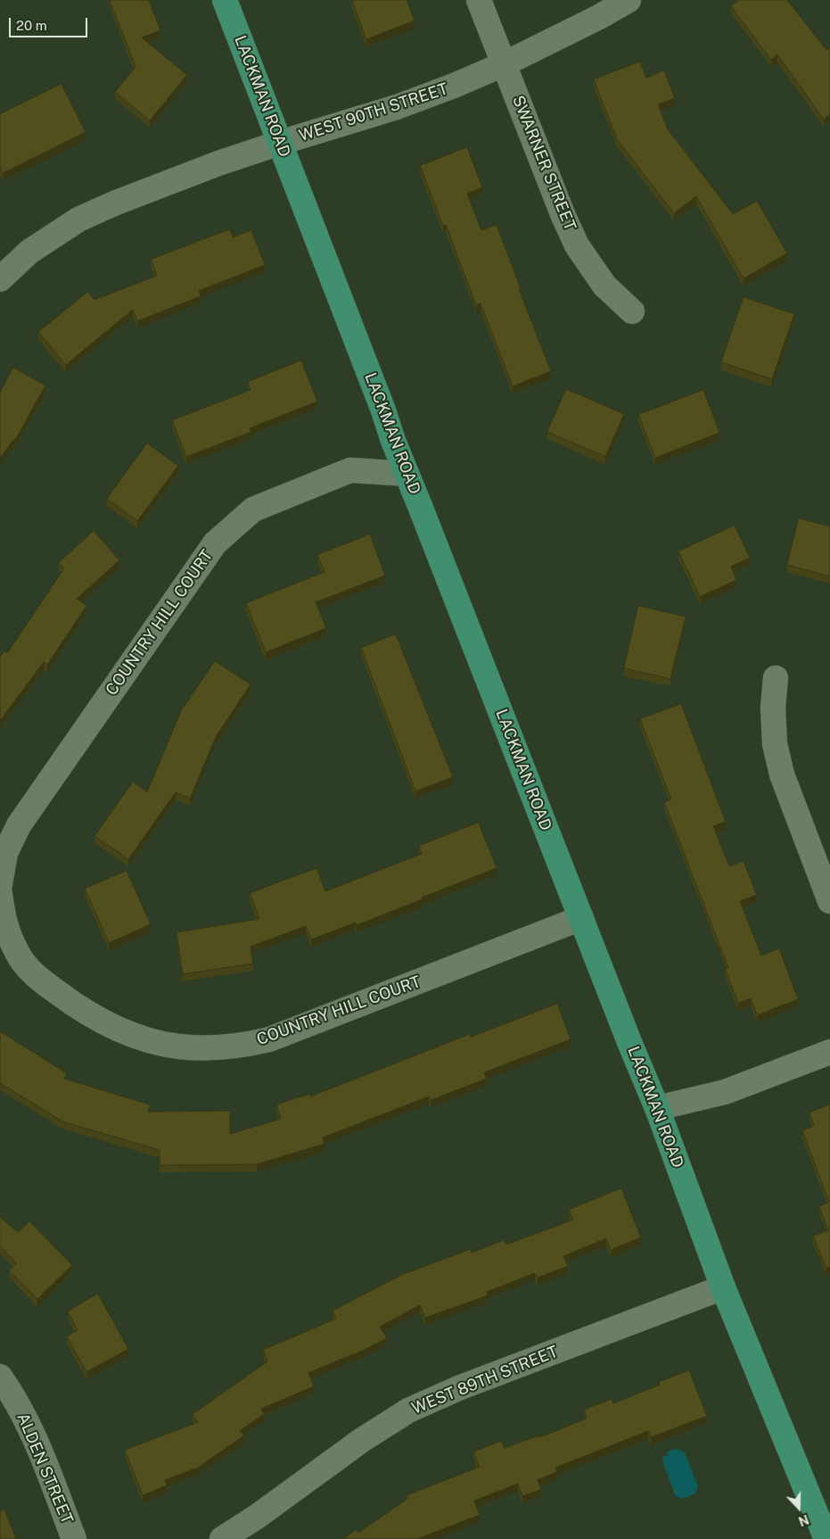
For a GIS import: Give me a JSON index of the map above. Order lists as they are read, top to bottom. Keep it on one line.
{"streets":{"main road":["LACKMAN ROAD"],"street":["WEST 90TH STREET","SWARNER STREET","COUNTRY HILL COURT","WEST 89TH STREET","ALDEN STREET"]},"crossings":[["LACKMAN ROAD","WEST 90TH STREET"],["LACKMAN ROAD","COUNTRY HILL COURT"],["LACKMAN ROAD","WEST 89TH STREET"],["WEST 90TH STREET","SWARNER STREET"]],"scale_bar":"20 m","north":"bottom"}
